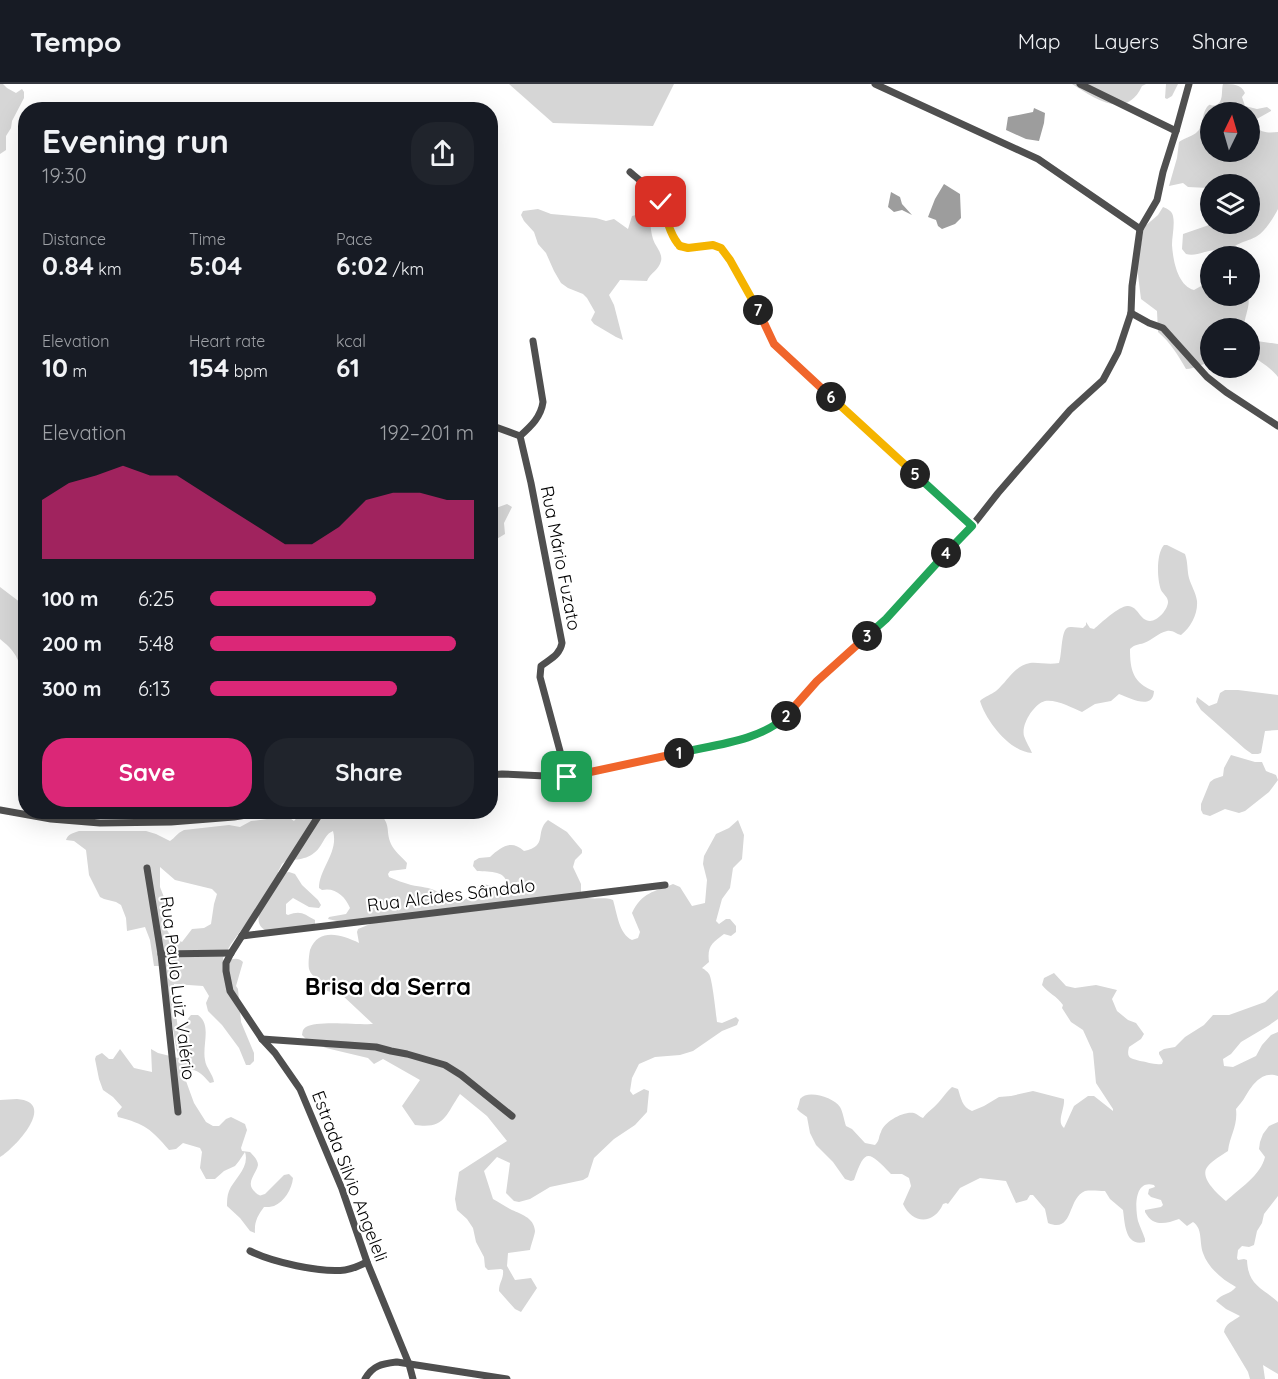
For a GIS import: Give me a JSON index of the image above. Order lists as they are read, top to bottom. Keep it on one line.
{"streets":{"street":["Rua Mário Fuzato","Rua Alcides Sândalo","Rua Paulo Luiz Valério","Estrada Silvio Angeleli"]},"crossings":[["Rua Alcides Sândalo","Estrada Silvio Angeleli"]],"districts":["Brisa da Serra"],"north":"top","page":{"header":"Tempo","nav":["Map","Layers","Share"],"map_buttons":["+","−"],"heading":["Evening run","19:30"],"stats":[["Distance","0.84 km"],["Time","5:04"],["Pace","6:02 /km"],["Elevation","10 m"],["Heart rate","154 bpm"],["kcal","61"]],"pins":["7","6","5","4","3","2","1"],"chart":["Elevation","192–201 m"],"list":[{"name":"100 m","note":"6:25"},{"name":"200 m","note":"5:48"},{"name":"300 m","note":"6:13"}],"buttons":["Save","Share"]}}
